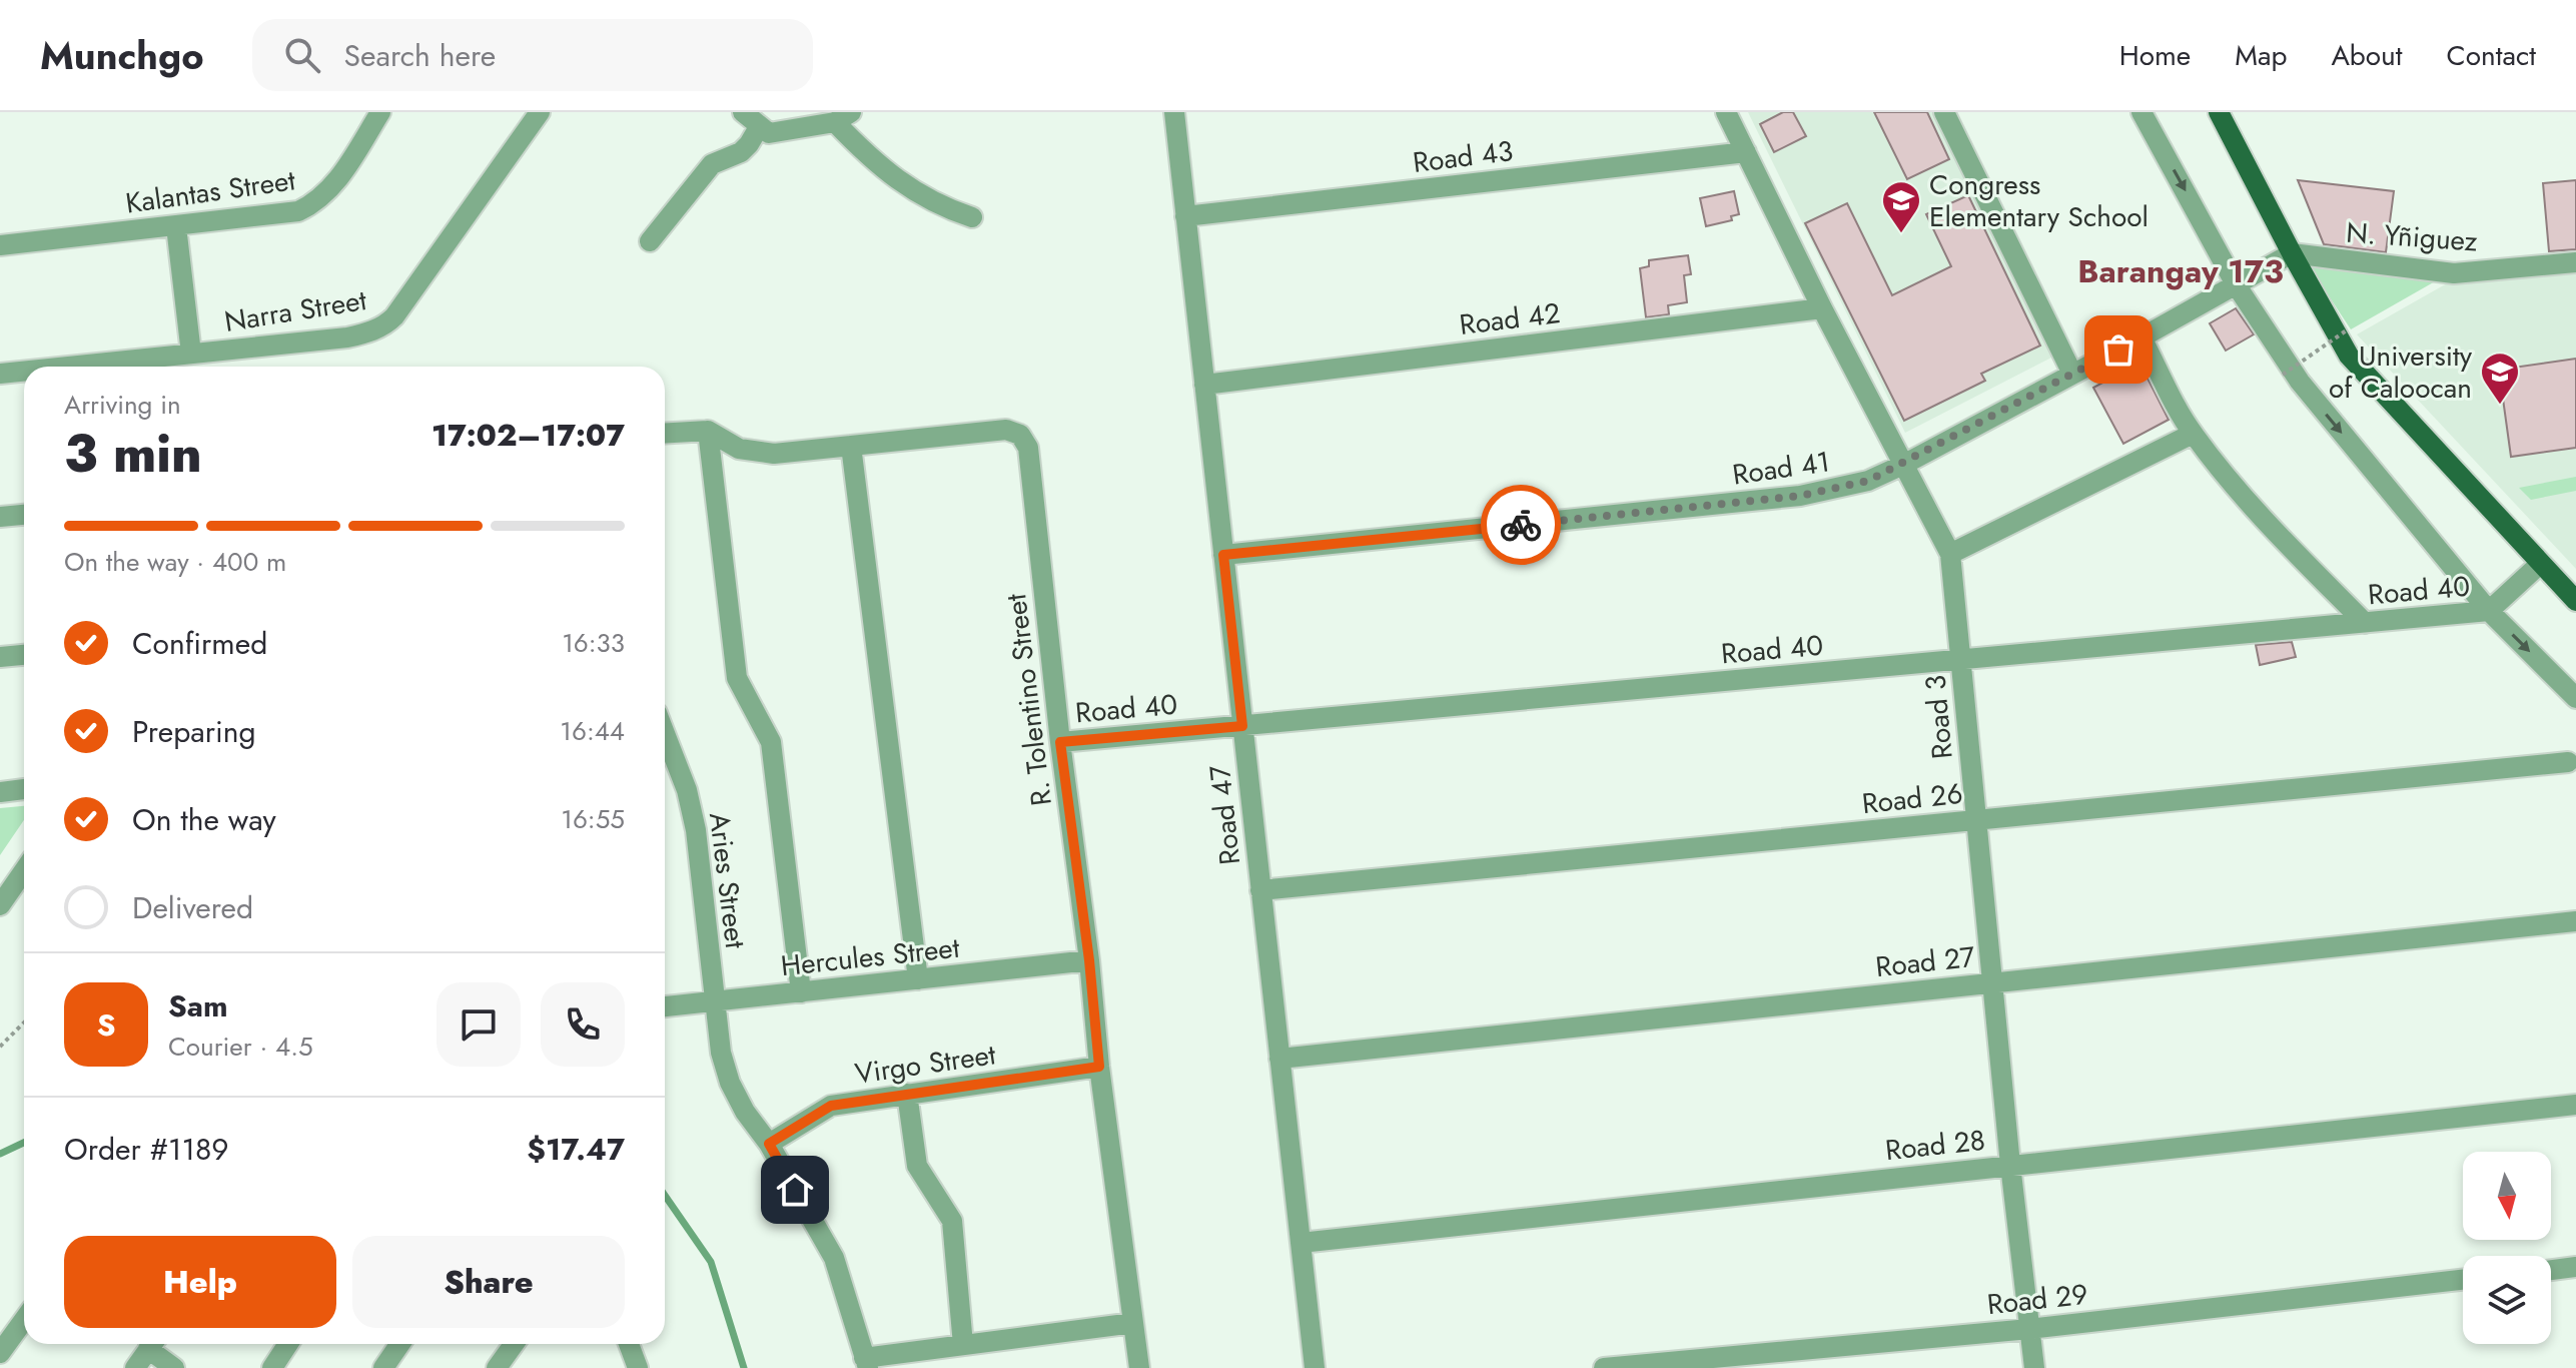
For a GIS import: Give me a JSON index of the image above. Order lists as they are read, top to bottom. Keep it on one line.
{"streets":{"street":["Road 43","Kalantas Street","N. Yñiguez","Narra Street","Road 42","Road 41","Road 40","R. Tolentino Street","Road 3","Road 26","Road 47","Aries Street","Hercules Street","Road 27","Virgo Street","Road 28","Road 29"]},"crossings":[["Road 43","Road 3"],["Road 43","Road 47"],["N. Yñiguez","Road 41"],["Road 42","Road 3"],["Road 42","Road 47"],["Road 41","Road 3"],["Road 41","Road 47"],["Road 40","R. Tolentino Street"],["Road 40","Road 3"],["Road 40","Road 47"],["R. Tolentino Street","Hercules Street"],["Road 3","Road 26"],["Road 3","Road 27"],["Road 3","Road 28"],["Road 3","Road 29"],["Road 26","Road 47"],["Road 47","Road 27"],["Road 47","Road 28"],["Aries Street","Hercules Street"],["Aries Street","Virgo Street"]],"districts":["Barangay 173"],"places":{"school or university":["Congress Elementary School","University of Caloocan"]},"north":"bottom","page":{"header":"Munchgo","search":"Search here","nav":["Home","Map","About","Contact"],"heading":["3 min","Arriving in","17:02–17:07"],"panel":["Sam","Courier · 4.5","Order #1189","$17.47"],"bar":"On the way · 400 m","list":[["Confirmed","16:33"],["Preparing","16:44"],["On the way","16:55"],"Delivered"],"round":"S","buttons":["Help","Share"]}}
